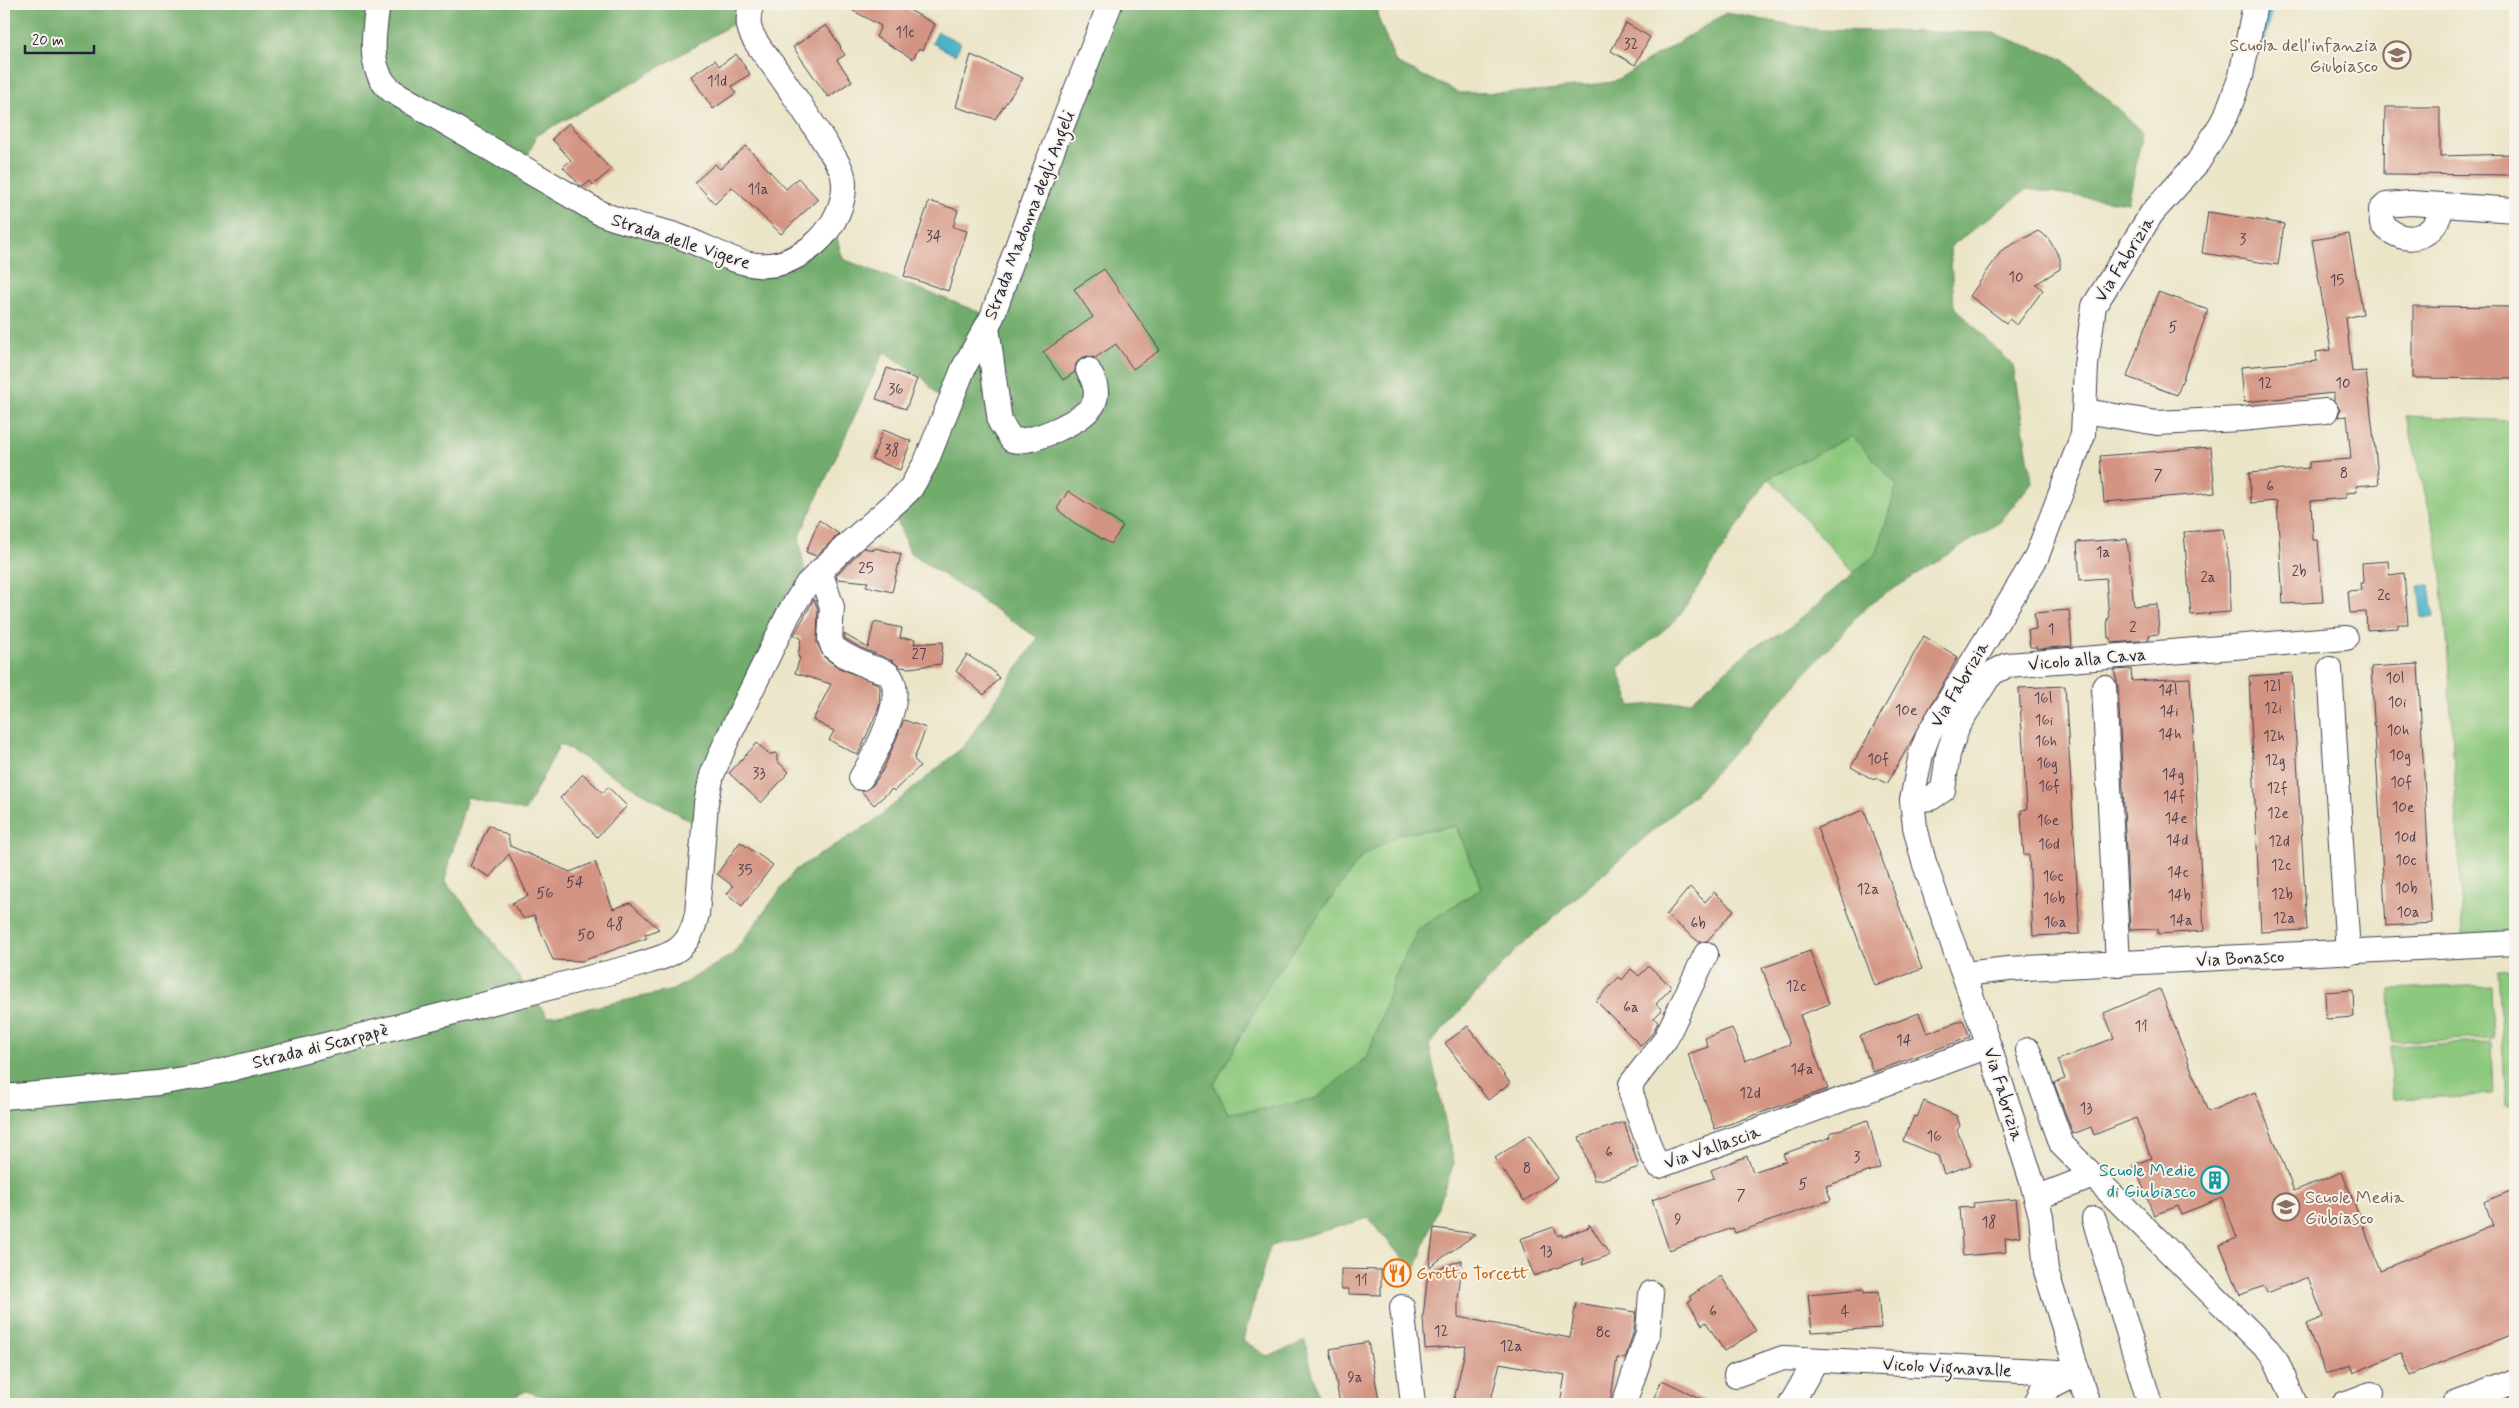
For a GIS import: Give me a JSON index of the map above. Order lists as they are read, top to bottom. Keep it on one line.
{"streets":{"street":["Strada Madonna degli Angeli","Strada delle Vigere","Via Fabrizia","Vicolo alla Cava","Via Bonasco","Strada di Scarpapè","Via Vallascia","Vicolo Vignavalle"]},"crossings":[["Strada Madonna degli Angeli","Strada di Scarpapè"],["Via Fabrizia","Vicolo alla Cava"],["Via Fabrizia","Via Bonasco"],["Via Fabrizia","Via Vallascia"],["Via Fabrizia","Vicolo Vignavalle"]],"places":{"school or university":["Scuola dell'infanzia Giubiasco","Scuole Media Giubiasco"],"building":["Scuole Medie di Giubiasco"],"restaurant":["Grotto Torcett"]},"house_numbers":["11c","32","11d","11a","34","3","10","15","5","12","10","36","38","8","7","6","1a","25","2b","2a","2c","2","1","27","10l","12l","14l","16l","10i","12i","10e","14i","16i","10h","14h","12h","16h","10g","10f","12g","16g","33","14g","10f","16f","12f","14f","10e","12e","14e","16e","10d","14d","12d","16d","10c","12c","35","14c","16c","54","10b","12a","56","12b","14b","16b","10a","12a","14a","16a","6b","48","50","12c","6a","11","14","14a","12d","13","16","6","3","8","5","7","9","18","13","11","6","4","12","8c","12a","9a"],"scale_bar":"20 m"}
